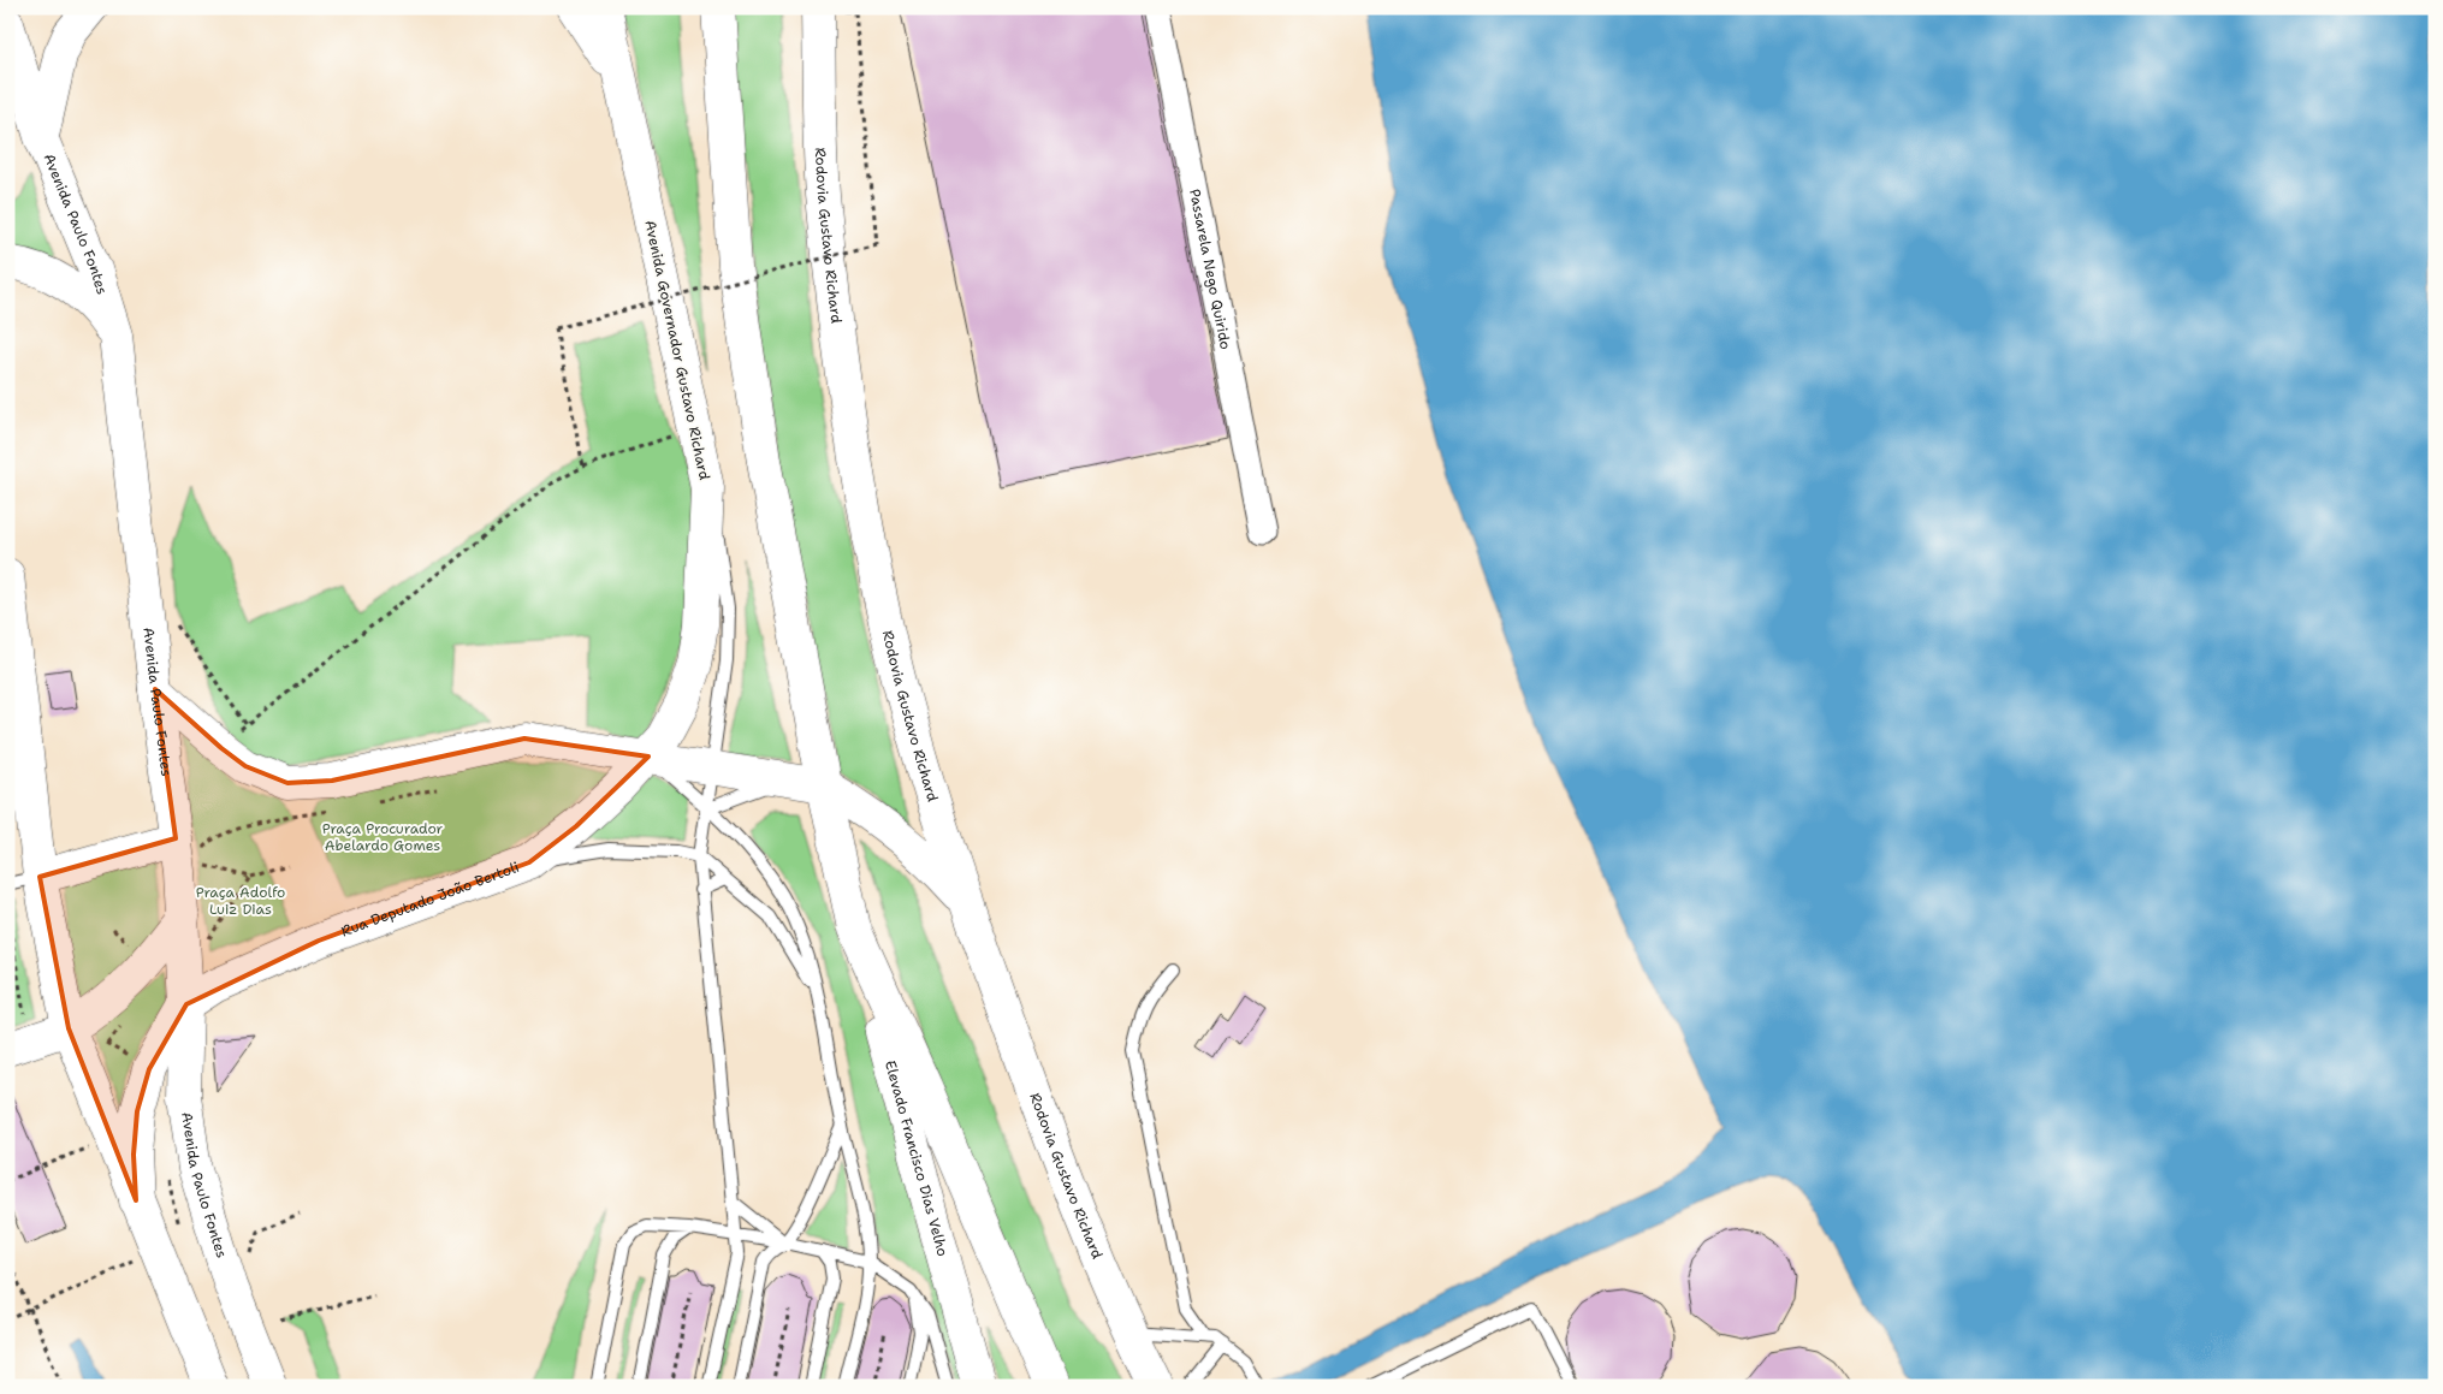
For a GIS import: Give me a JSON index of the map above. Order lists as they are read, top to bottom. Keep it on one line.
{"streets":{"main road":["Avenida Paulo Fontes","Rodovia Gustavo Richard","Avenida Governador Gustavo Richard","Rua Deputado João Bertoli","Elevado Francisco Dias Velho"],"street":["Passarela Nego Quirido"]},"crossings":[["Avenida Paulo Fontes","Rua Deputado João Bertoli"],["Avenida Governador Gustavo Richard","Rua Deputado João Bertoli"]],"parks":["Praça Procurador Abelardo Gomes","Praça Adolfo Luiz Dias"]}
